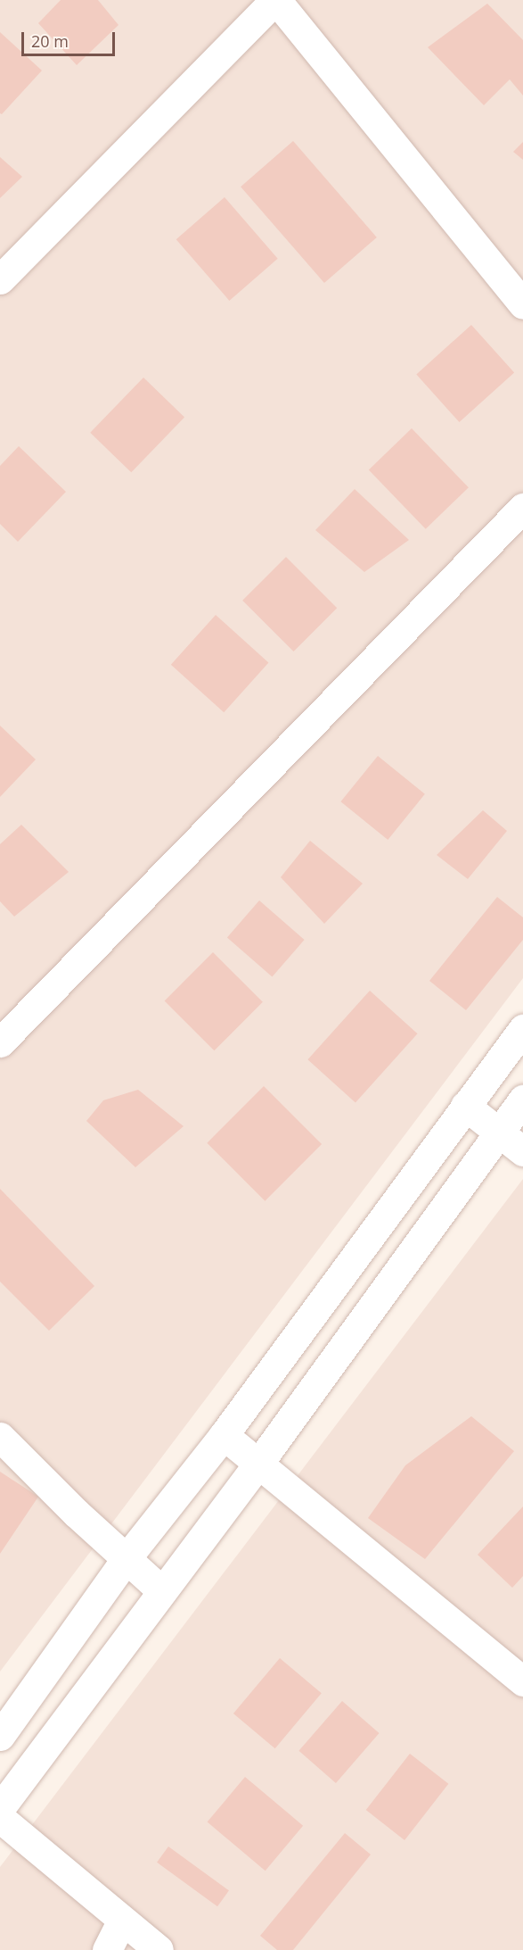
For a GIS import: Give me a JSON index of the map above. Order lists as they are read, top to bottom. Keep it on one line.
{"scale_bar":"20 m"}
